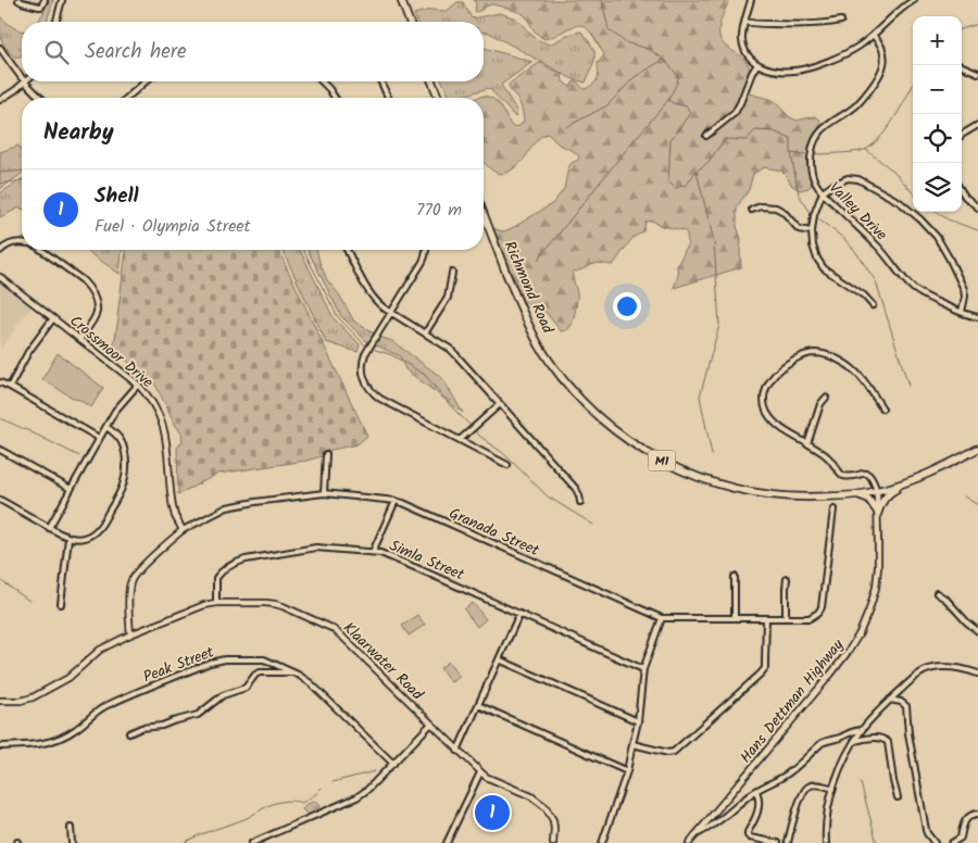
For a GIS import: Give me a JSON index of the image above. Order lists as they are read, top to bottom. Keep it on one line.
{"streets":{"highway":["Richmond Road","M1"],"street":["Valley Drive","Crossmoor Drive","Granada Street","Simla Street","Klaarwater Road","Peak Street","Hans Dettman Highway"]},"crossings":[["Richmond Road","Hans Dettman Highway"],["Crossmoor Drive","Granada Street"],["Granada Street","Klaarwater Road"],["Simla Street","Klaarwater Road"]],"page":{"map_buttons":["+","−"],"search":"Search here","heading":"Nearby","list":[{"mark":"1","name":"Shell","note":"Fuel · Olympia Street","value":"770 m"}],"pins":"1"}}
